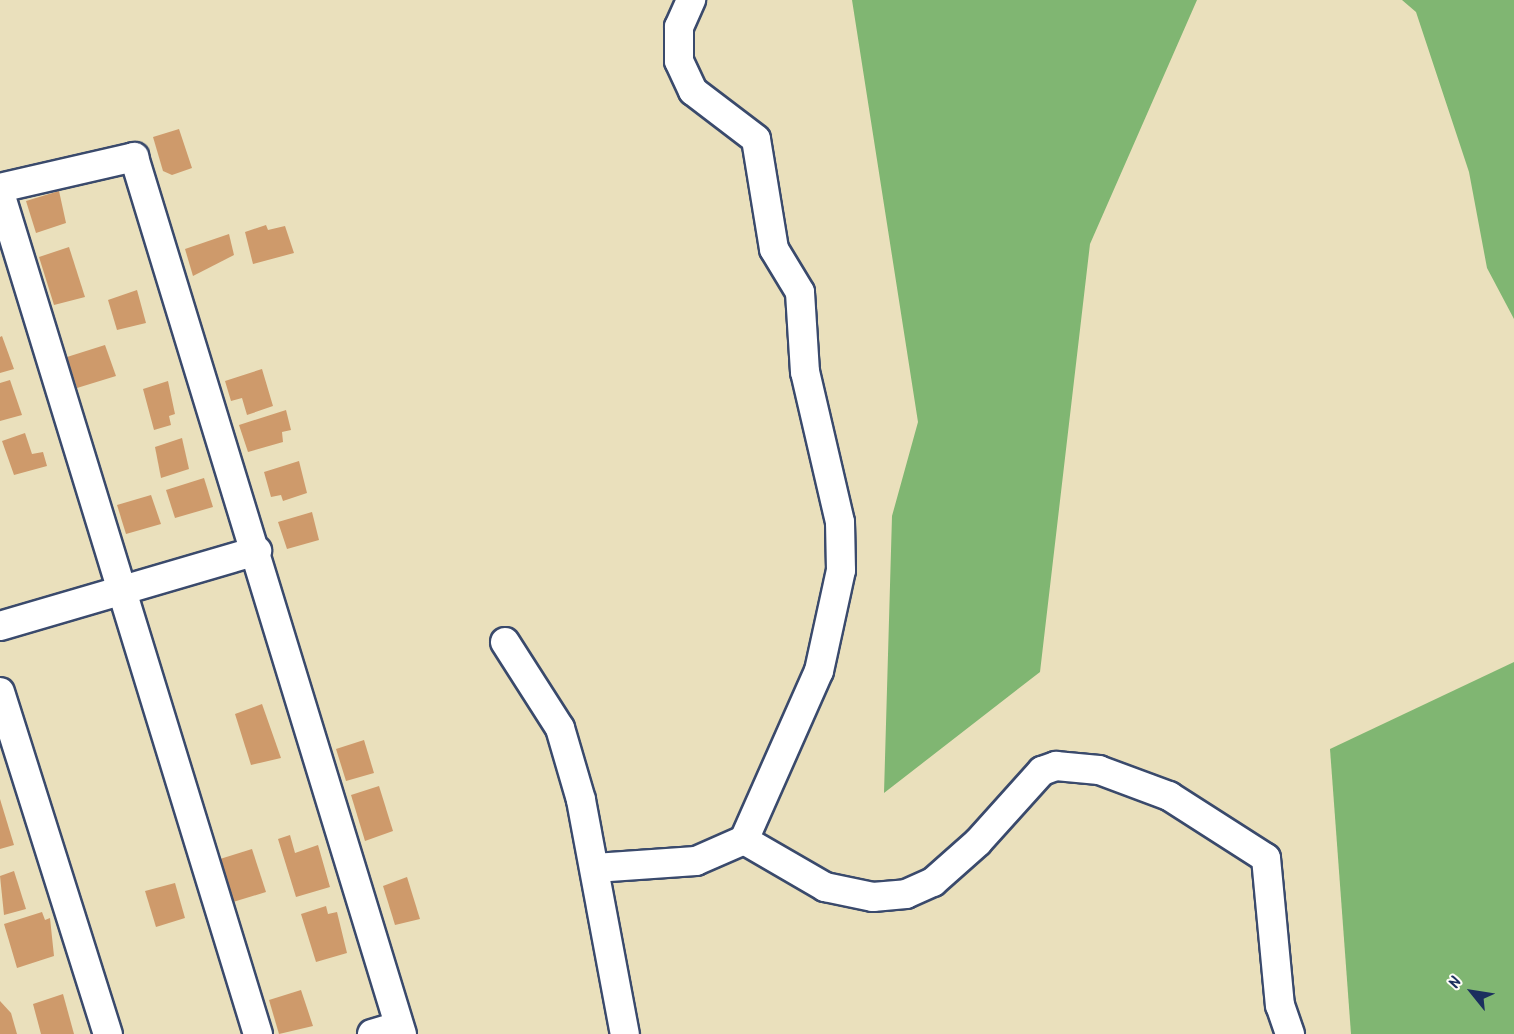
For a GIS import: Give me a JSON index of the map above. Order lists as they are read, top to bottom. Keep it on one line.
{"north":"top left"}
